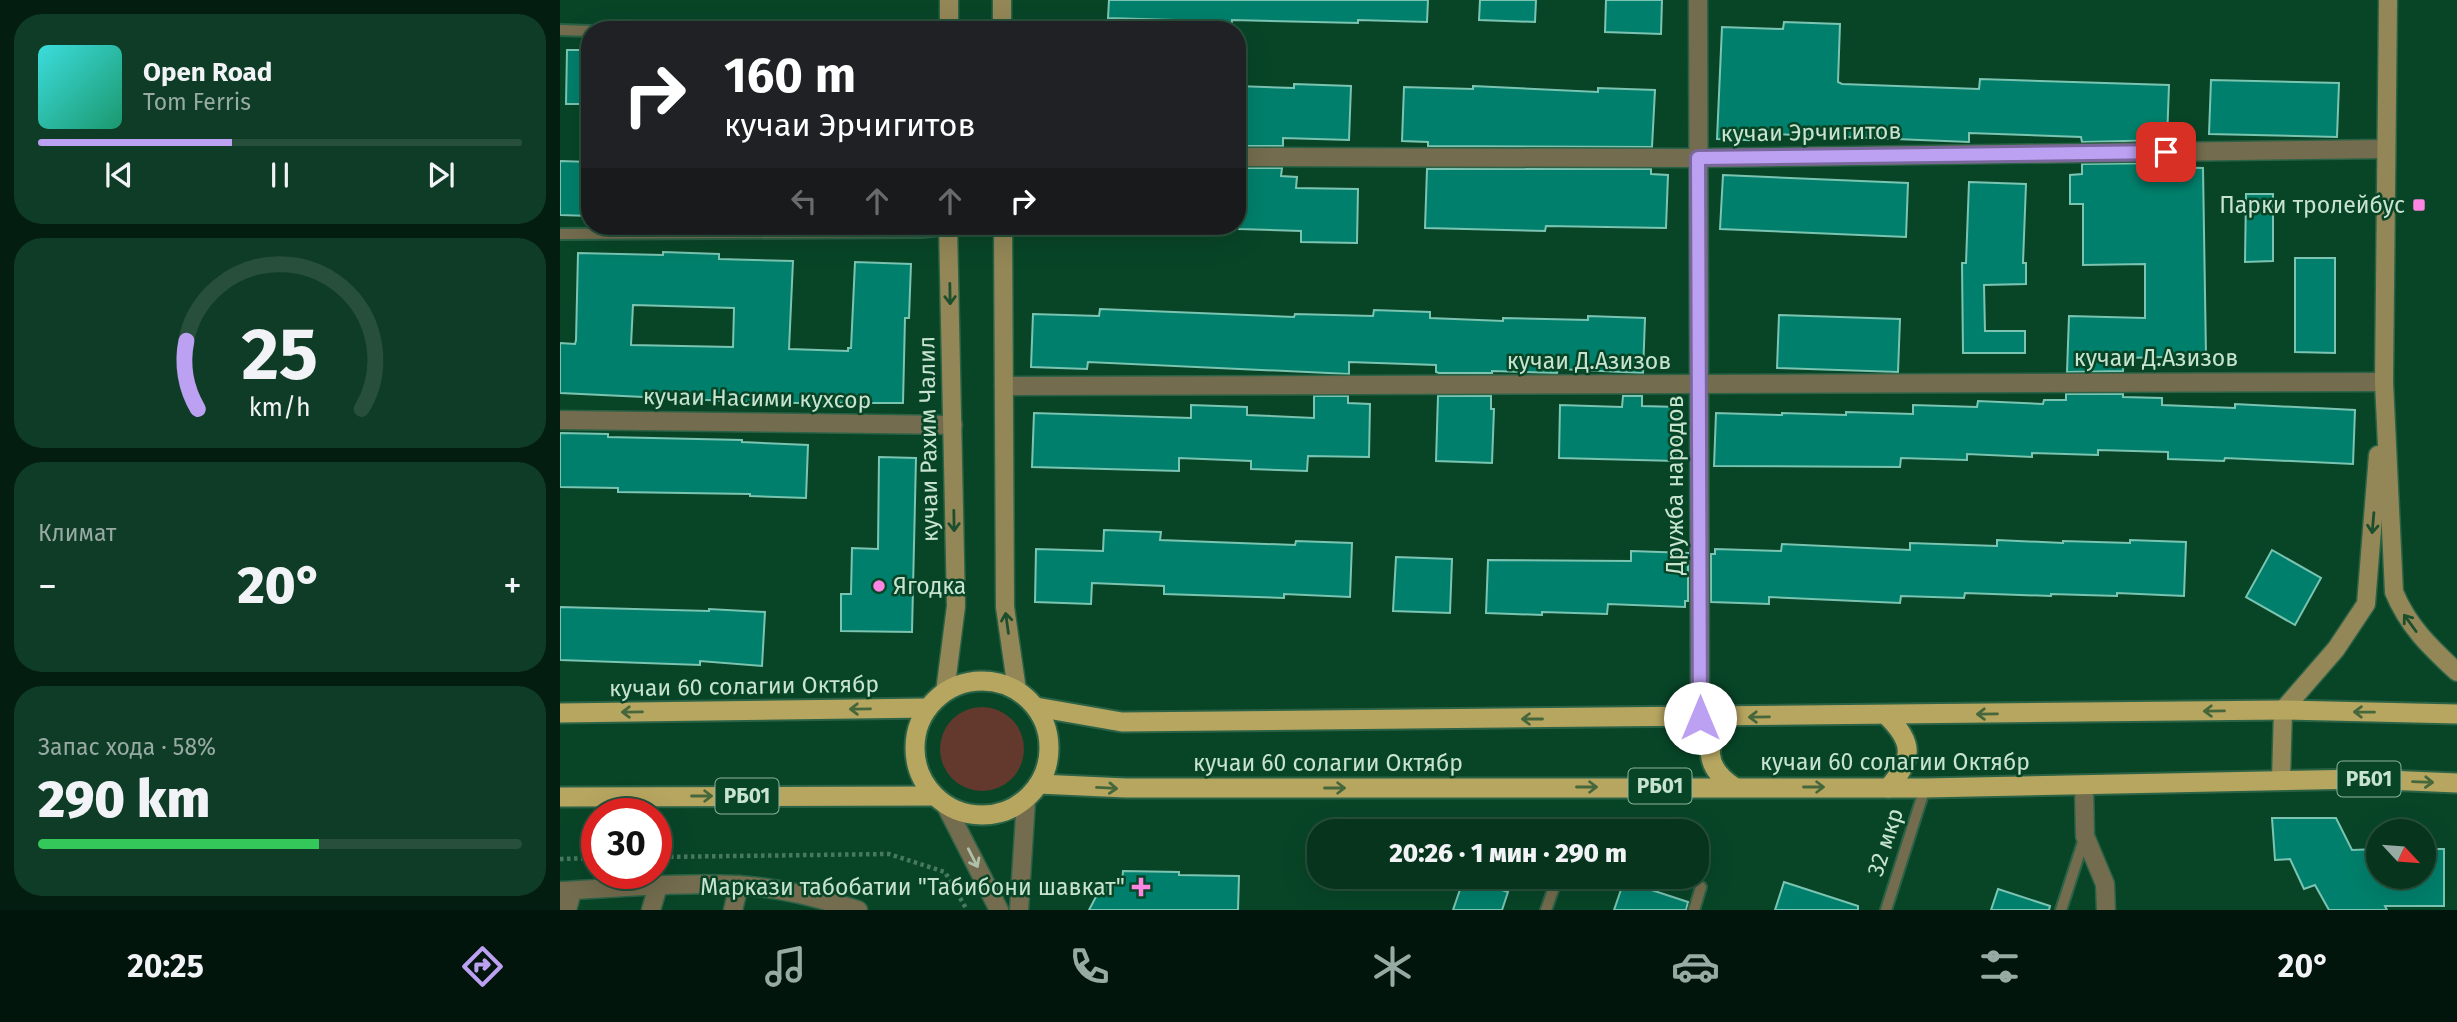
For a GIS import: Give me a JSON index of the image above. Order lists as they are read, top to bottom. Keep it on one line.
{"streets":{"highway":["кучаи 60 солагии Октябр","РБ01"],"main road":["кучаи Рахим Чалил"],"street":["кучаи Эрчигитов","кучаи Д.Азизов","кучаи Насими кухсор","Дружба народов"],"lane":["32 мкр"]},"crossings":[["кучаи Эрчигитов","Дружба народов"],["кучаи Д.Азизов","Дружба народов"],["кучаи Насими кухсор","кучаи Рахим Чалил"],["кучаи Рахим Чалил","кучаи 60 солагии Октябр"],["кучаи Рахим Чалил","РБ01"],["Дружба народов","кучаи 60 солагии Октябр"],["кучаи 60 солагии Октябр","РБ01"],["кучаи 60 солагии Октябр","32 мкр"]],"places":{"transit":["Парки тролейбус"],"other":["Ягодка"],"health":["Маркази табобатии \"Табибони шавкат\""]},"north":"bottom right","page":{"turn":["160 m","кучаи Эрчигитов"],"song":["Open Road","Tom Ferris"],"tile":["Климат",["Запас хода · 58%","290 km"]],"heat":["−","20°","+"],"limit":"30","trip":"20:26 · 1 мин · 290 m","tabs":["20:25","20°"],"gauge":["25","km/h"]}}
